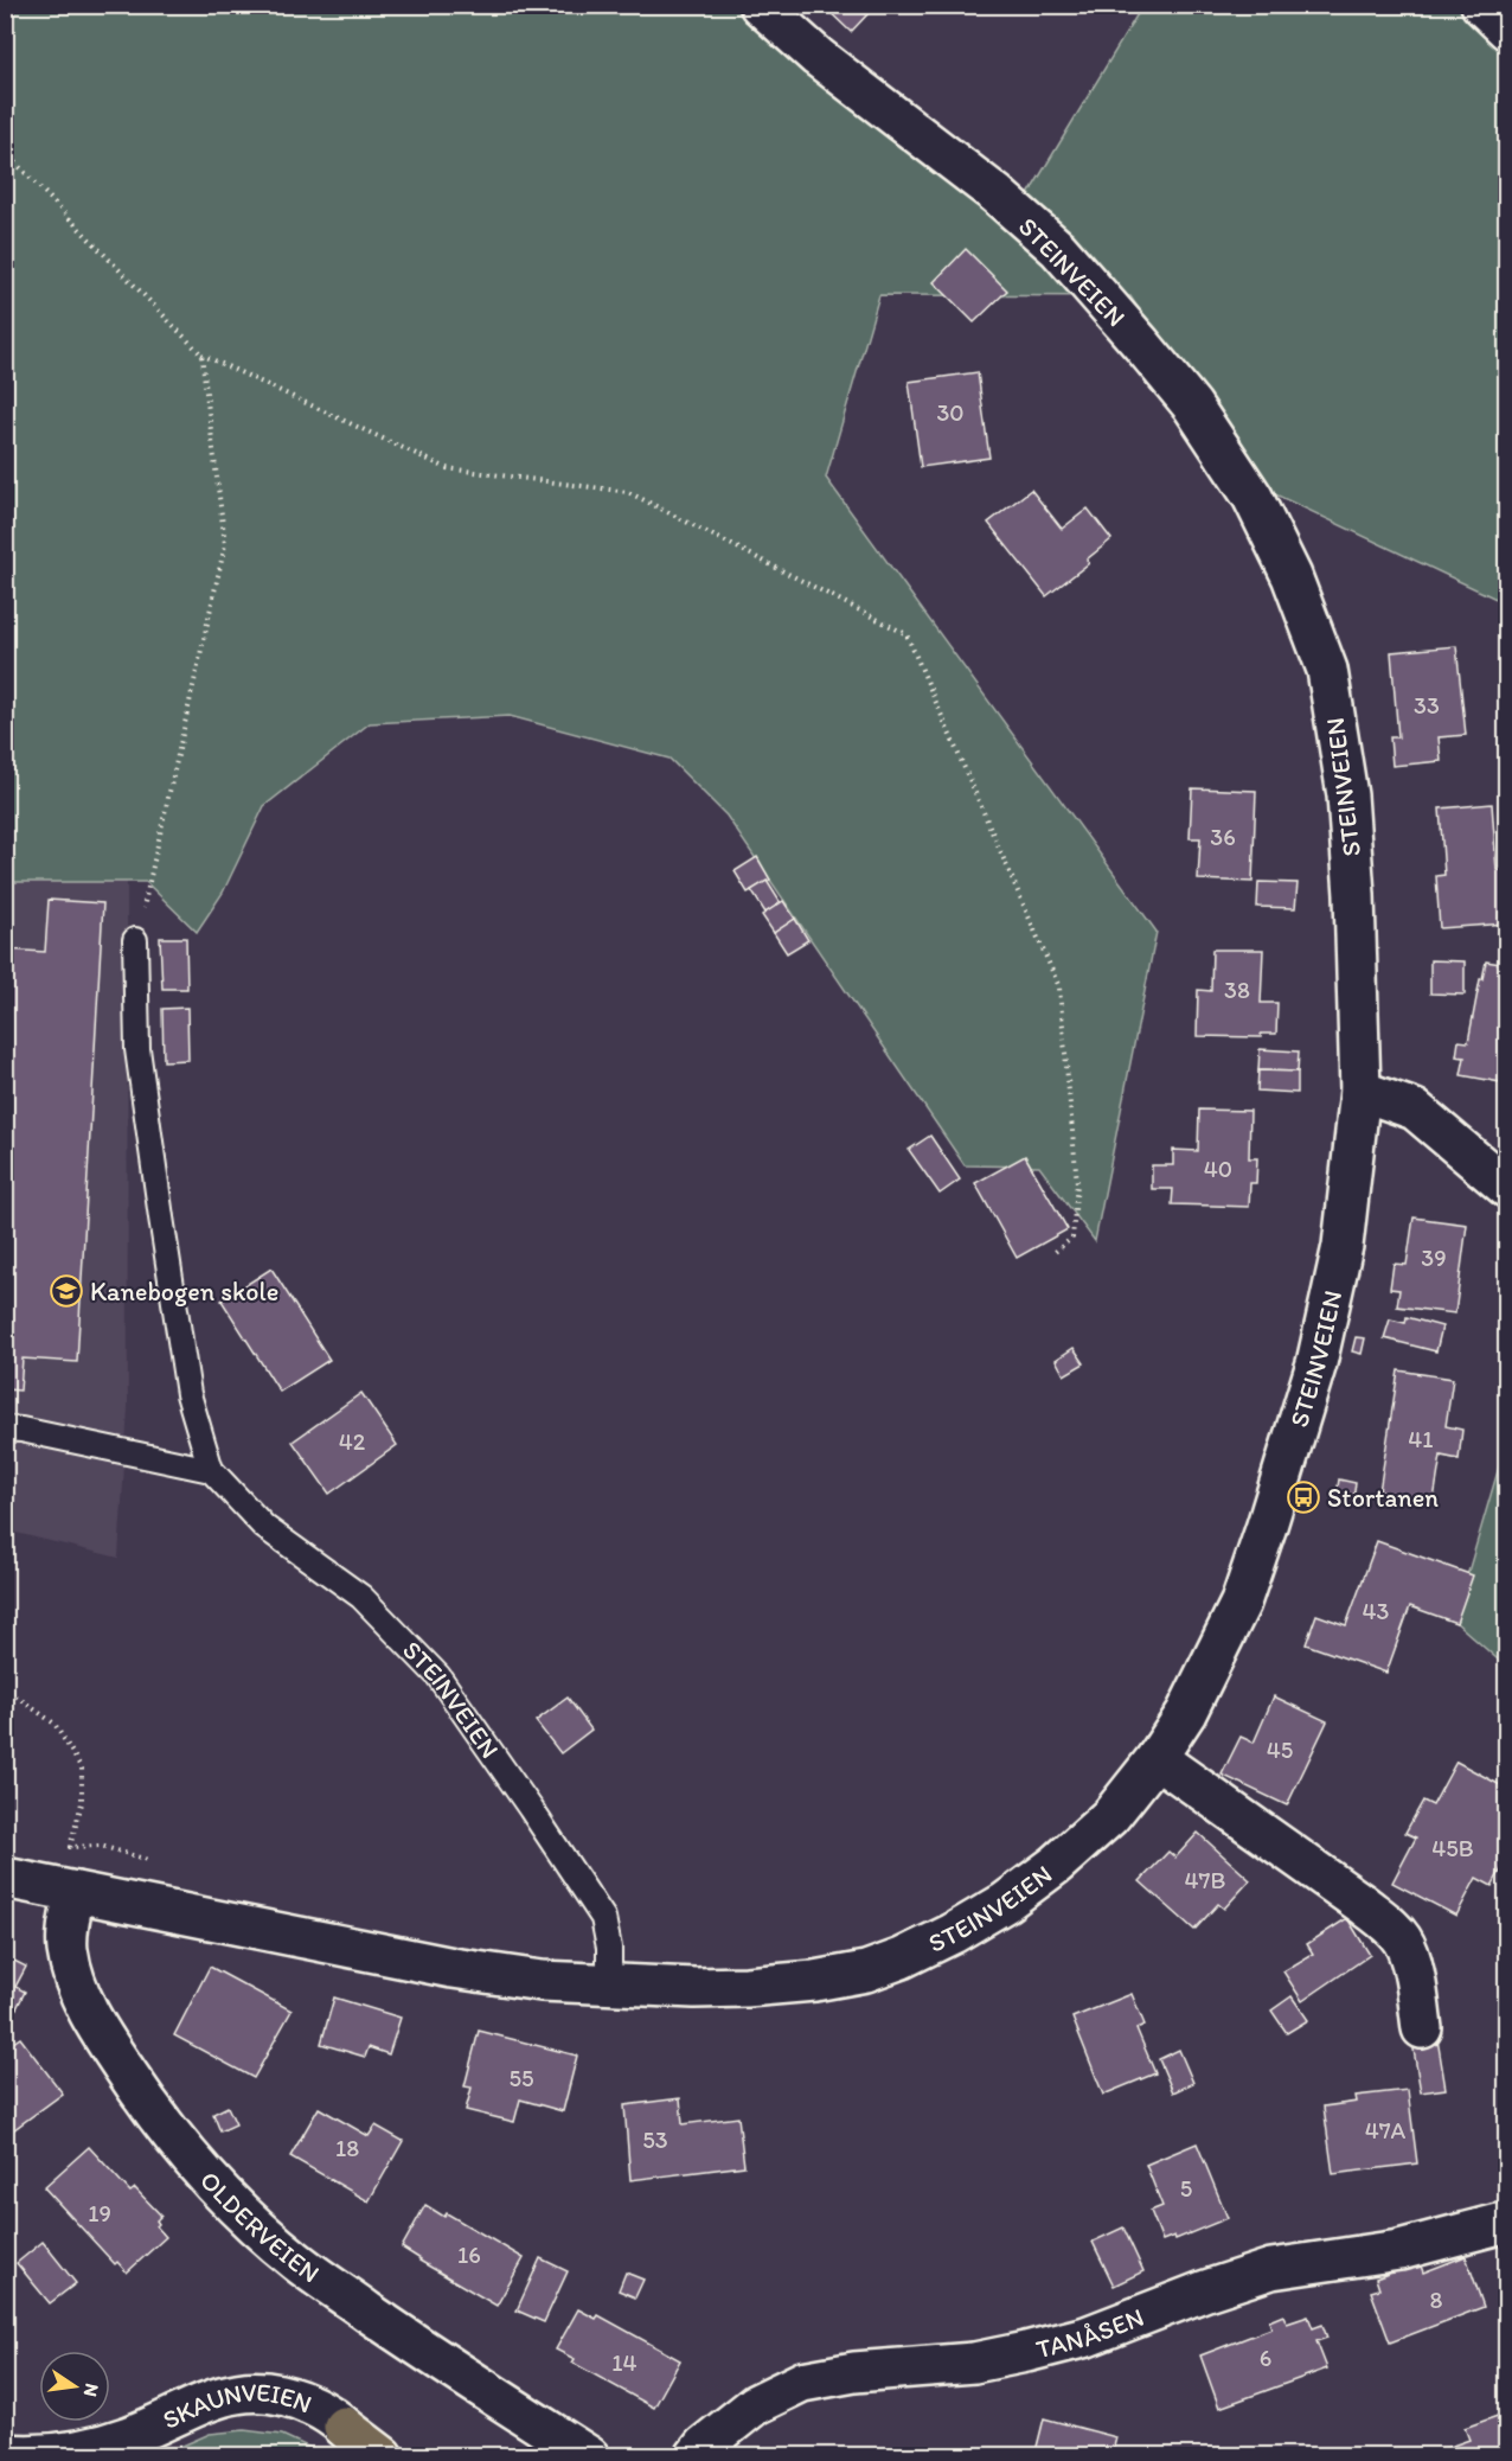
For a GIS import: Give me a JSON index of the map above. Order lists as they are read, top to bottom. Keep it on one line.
{"streets":{"street":["STEINVEIEN","OLDERVEIEN","TANÅSEN","SKAUNVEIEN"]},"crossings":[["STEINVEIEN","OLDERVEIEN"]],"places":{"school or university":["Kanebogen skole"],"bus stop":["Stortanen"]},"house_numbers":["30","33","36","38","40","39","41","42","43","45","45B","47B","55","47A","53","18","5","19","16","8","6","14"],"north":"right"}
